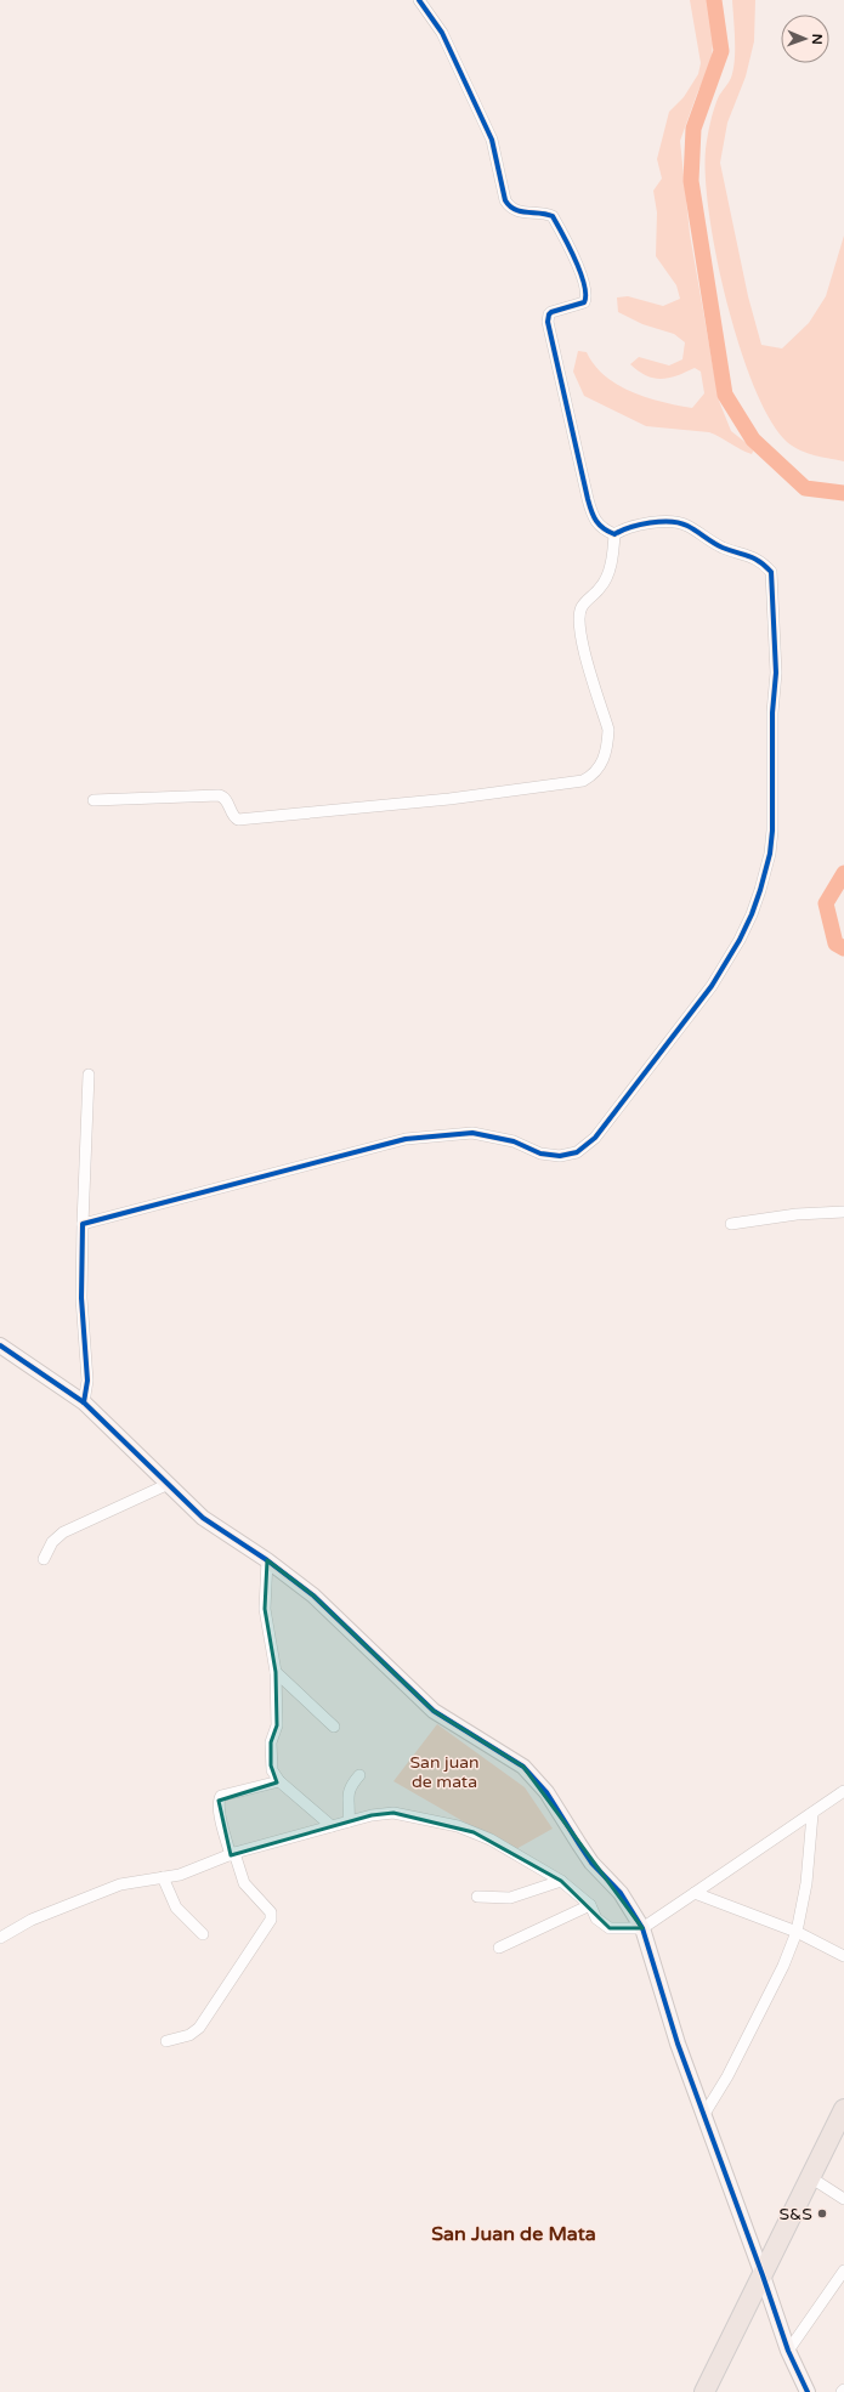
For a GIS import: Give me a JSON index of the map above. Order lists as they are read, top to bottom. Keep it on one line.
{"districts":["San Juan de Mata"],"parks":["San juan de mata"],"places":["S&S"],"north":"right"}
